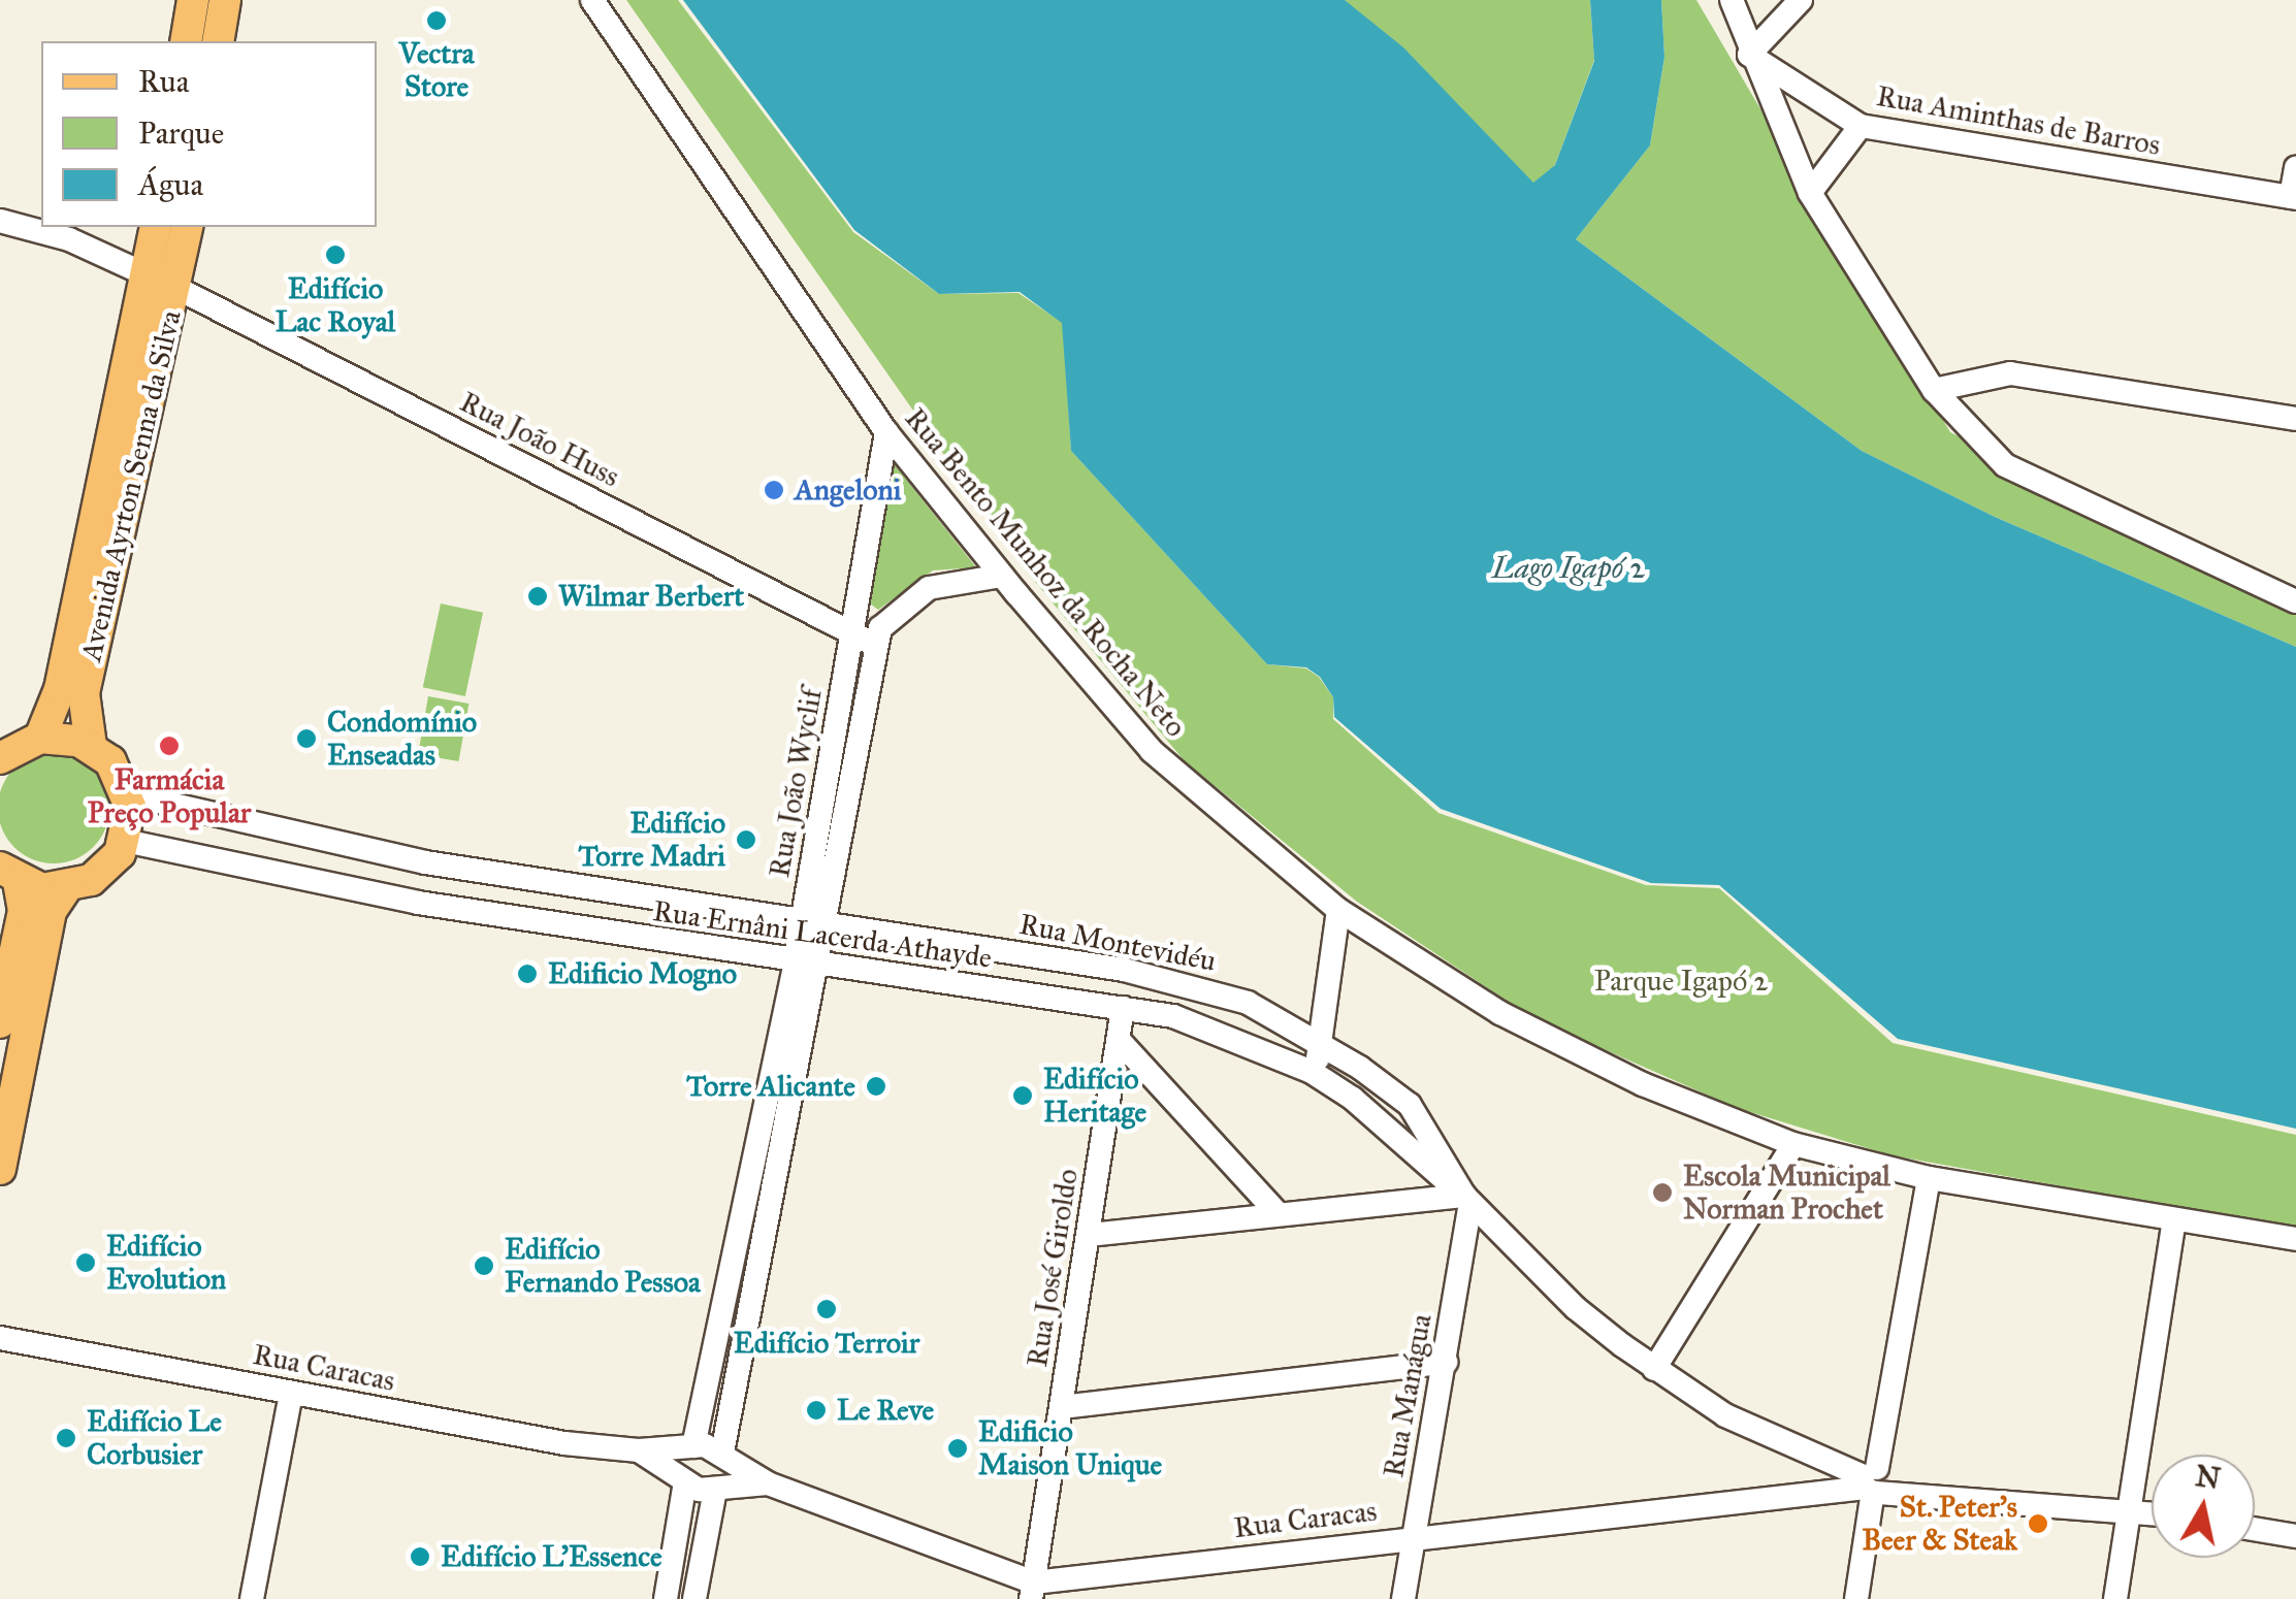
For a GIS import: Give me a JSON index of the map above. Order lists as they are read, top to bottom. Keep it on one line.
{"streets":{"main road":["Avenida Ayrton Senna da Silva"],"street":["Rua Aminthas de Barros","Rua João Huss","Rua Bento Munhoz da Rocha Neto","Rua João Wyclif","Rua Ernâni Lacerda Athayde","Rua Montevidéu","Rua José Giroldo","Rua Caracas","Rua Manágua"]},"crossings":[["Rua João Huss","Avenida Ayrton Senna da Silva"],["Rua João Huss","Rua João Wyclif"],["Rua Bento Munhoz da Rocha Neto","Rua João Wyclif"],["Rua João Wyclif","Rua Ernâni Lacerda Athayde"],["Rua João Wyclif","Rua Montevidéu"],["Rua João Wyclif","Rua Caracas"],["Rua Ernâni Lacerda Athayde","Rua Montevidéu"],["Rua Ernâni Lacerda Athayde","Rua José Giroldo"],["Rua Ernâni Lacerda Athayde","Rua Manágua"],["Rua Montevidéu","Rua Caracas"],["Rua Montevidéu","Rua Manágua"],["Rua José Giroldo","Rua Caracas"],["Rua Caracas","Rua Manágua"]],"water":["Lago Igapó 2"],"parks":["Parque Igapó 2"],"places":["Vectra Store","Edifício Lac Royal","Angeloni","Wilmar Berbert","Condomínio Enseadas","Farmácia Preço Popular","Edifício Torre Madri","Edificio Mogno","Torre Alicante","Edifício Heritage","Escola Municipal Norman Prochet","Edifício Evolution","Edifício Fernando Pessoa","Edifício Terroir","Le Reve","Edifício Le Corbusier","Edificio Maison Unique","St. Peter's Beer & Steak","Edifício L'Essence"],"legend":["Rua","Parque","Água"],"north":"top"}
